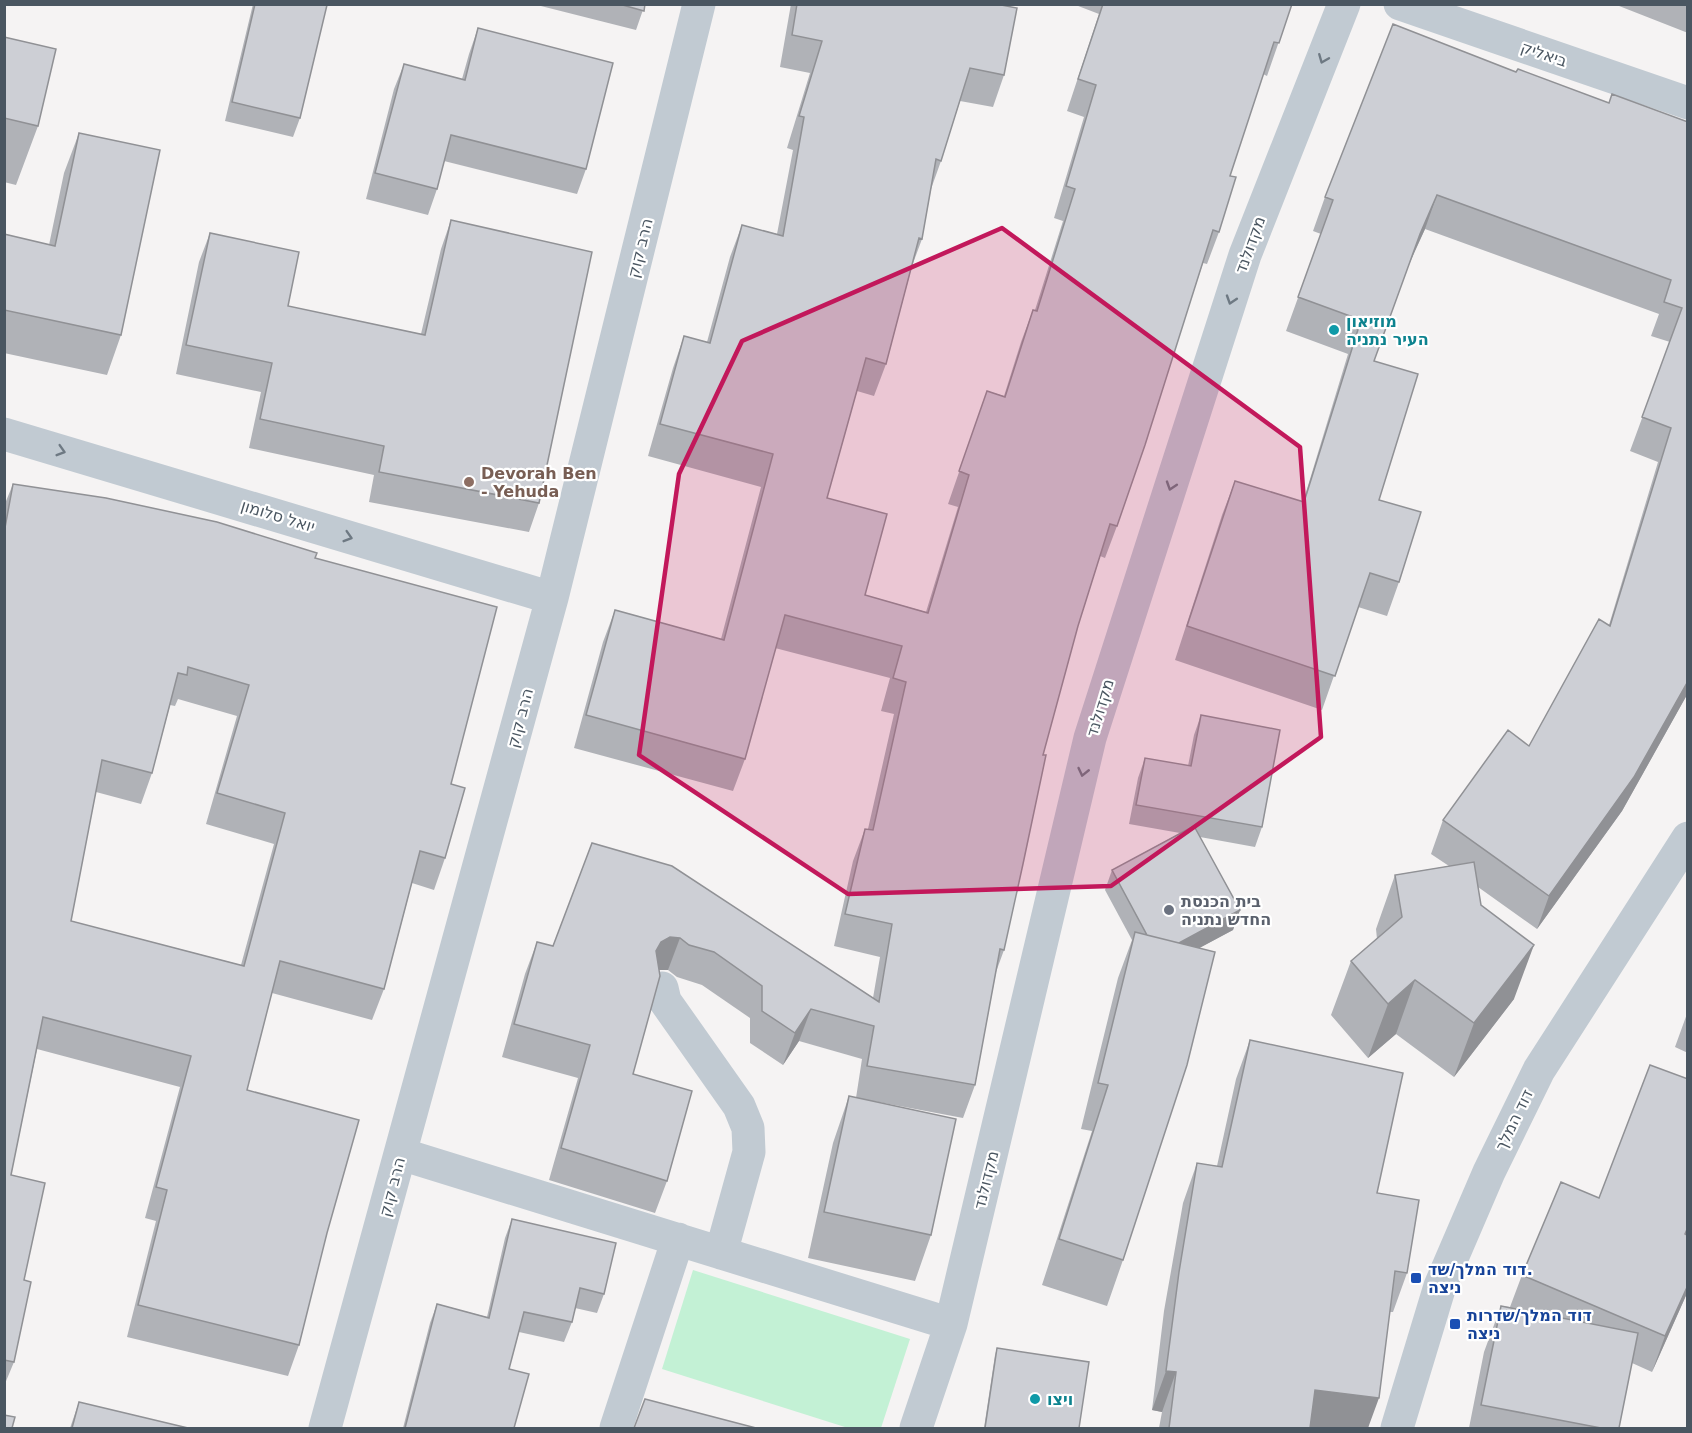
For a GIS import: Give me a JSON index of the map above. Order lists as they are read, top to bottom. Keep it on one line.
{"streets":{"street":["ביאליק","מקדולנד","הרב קוק","יואל סלומון","דוד המלך"]},"crossings":[["הרב קוק","יואל סלומון"]],"one_way":["מקדולנד","יואל סלומון"],"places":{"other":["מוזיאון העיר נתניה","Devorah Ben - Yehuda","בית הכנסת החדש נתניה","ויצו"],"transit":["דוד המלך/שד. ניצה","דוד המלך/שדרות ניצה"]}}
